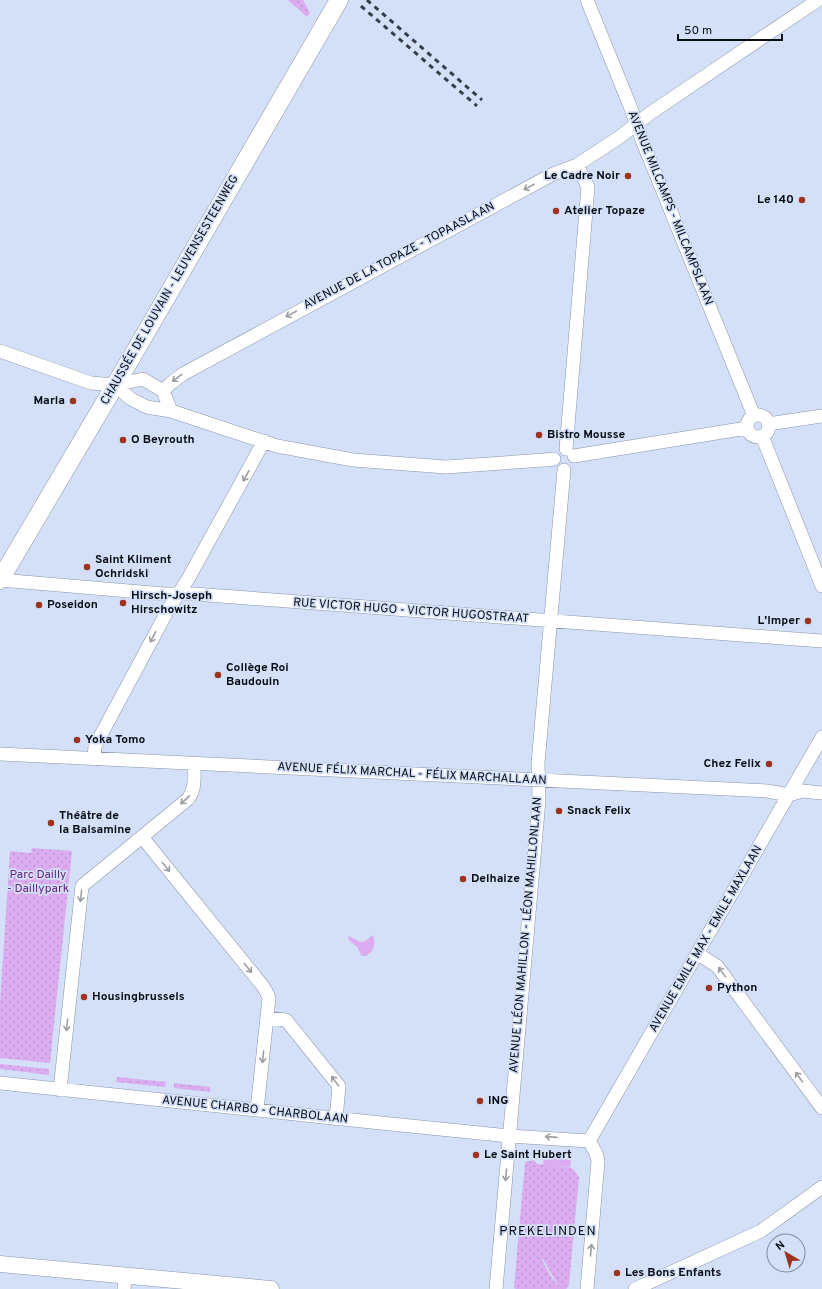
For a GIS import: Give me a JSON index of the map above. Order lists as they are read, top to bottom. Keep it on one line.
{"streets":{"main road":["CHAUSSÉE DE LOUVAIN - LEUVENSESTEENWEG"],"street":["AVENUE MILCAMPS - MILCAMPSLAAN","AVENUE DE LA TOPAZE - TOPAASLAAN","RUE VICTOR HUGO - VICTOR HUGOSTRAAT","AVENUE FÉLIX MARCHAL - FÉLIX MARCHALLAAN","AVENUE LÉON MAHILLON - LÉON MAHILLONLAAN","AVENUE EMILE MAX - EMILE MAXLAAN","AVENUE CHARBO - CHARBOLAAN"]},"crossings":[["AVENUE MILCAMPS - MILCAMPSLAAN","AVENUE DE LA TOPAZE - TOPAASLAAN"],["CHAUSSÉE DE LOUVAIN - LEUVENSESTEENWEG","RUE VICTOR HUGO - VICTOR HUGOSTRAAT"],["RUE VICTOR HUGO - VICTOR HUGOSTRAAT","AVENUE LÉON MAHILLON - LÉON MAHILLONLAAN"],["AVENUE FÉLIX MARCHAL - FÉLIX MARCHALLAAN","AVENUE LÉON MAHILLON - LÉON MAHILLONLAAN"],["AVENUE FÉLIX MARCHAL - FÉLIX MARCHALLAAN","AVENUE EMILE MAX - EMILE MAXLAAN"],["AVENUE LÉON MAHILLON - LÉON MAHILLONLAAN","AVENUE CHARBO - CHARBOLAAN"],["AVENUE EMILE MAX - EMILE MAXLAAN","AVENUE CHARBO - CHARBOLAAN"]],"one_way":["AVENUE DE LA TOPAZE - TOPAASLAAN"],"districts":["PREKELINDEN"],"parks":["Parc Dailly - Daillypark"],"places":["Le Cadre Noir","Le 140","Atelier Topaze","Marla","Bistro Mousse","O Beyrouth","Saint Kliment Ochridski","Hirsch-Joseph Hirschowitz","Poseidon","L'Imper","Collège Roi Baudouin","Yoka Tomo","Chez Felix","Snack Felix","Théâtre de la Balsamine","Delhaize","Python","Housingbrussels","ING","Le Saint Hubert","Les Bons Enfants"],"scale_bar":"50 m","north":"top left"}
